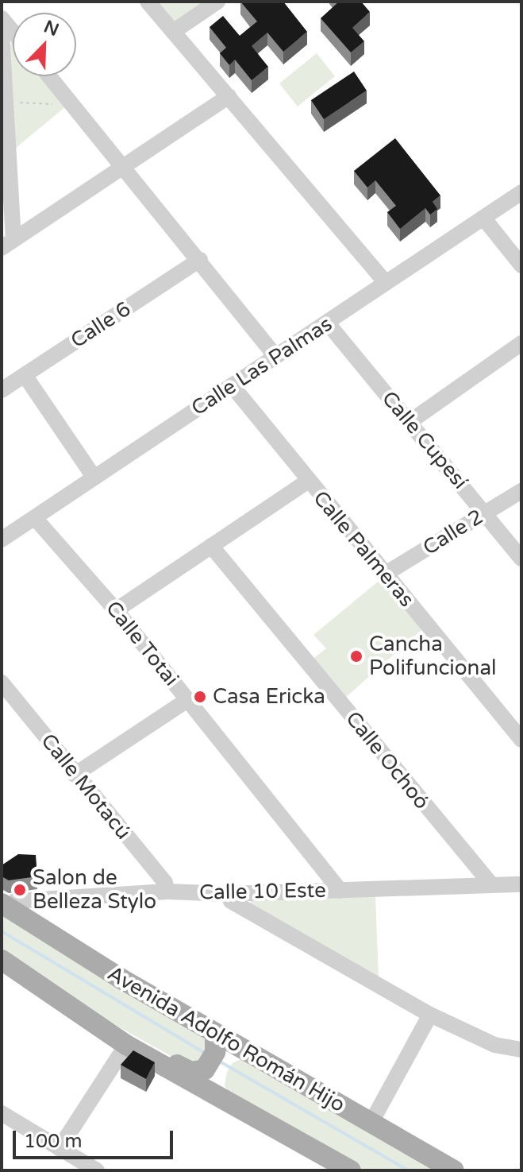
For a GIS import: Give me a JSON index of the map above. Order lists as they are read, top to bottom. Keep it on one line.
{"streets":{"main road":["Avenida Adolfo Román Hijo"],"street":["Calle 6","Calle Las Palmas","Calle Cupesí","Calle 2","Calle Palmeras","Calle Totai","Calle Ochoó","Calle Motacú","Calle 10 Este"]},"crossings":[["Calle Las Palmas","Calle Cupesí"],["Calle Las Palmas","Calle Palmeras"],["Calle Las Palmas","Calle Totai"],["Calle Cupesí","Calle 2"],["Calle 2","Calle Palmeras"],["Calle Totai","Calle 10 Este"],["Calle Ochoó","Calle 10 Este"],["Calle Motacú","Calle 10 Este"],["Calle 10 Este","Avenida Adolfo Román Hijo"]],"places":["Cancha Polifuncional","Casa Ericka","Salon de Belleza Stylo"],"scale_bar":"100 m","north":"top right"}
